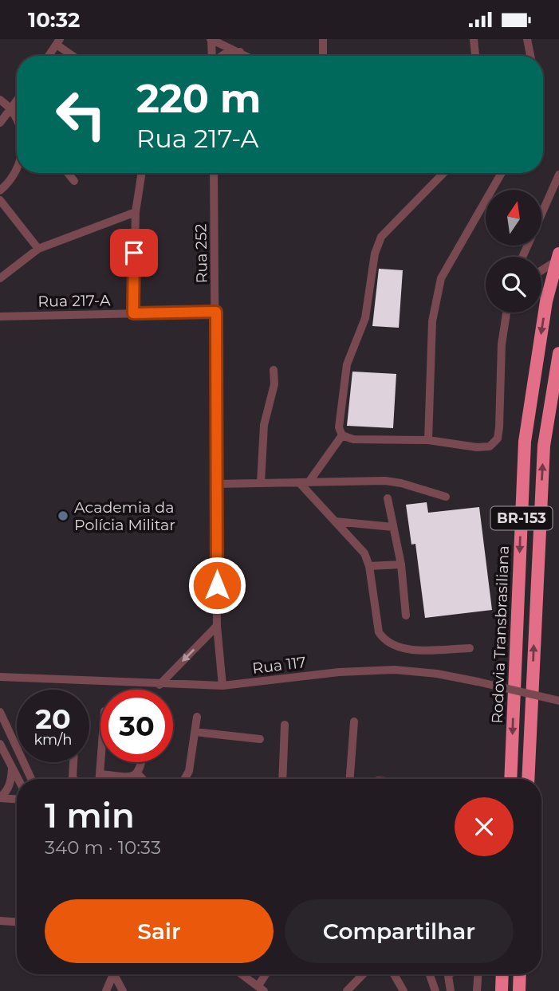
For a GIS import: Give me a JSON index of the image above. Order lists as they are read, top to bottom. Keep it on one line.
{"streets":{"highway":["BR-153","Rodovia Transbrasiliana"],"street":["Rua 252","Rua 217-A","Rua 117"]},"crossings":[["Rua 252","Rua 217-A"],["Rua 252","Rua 117"]],"places":["Academia da Polícia Militar"],"north":"top","page":{"status":"10:32","turn":["220 m","Rua 217-A"],"speed":"20 km/h","limit":"30","heading":["1 min","340 m · 10:33"],"buttons":["Sair","Compartilhar"]}}
